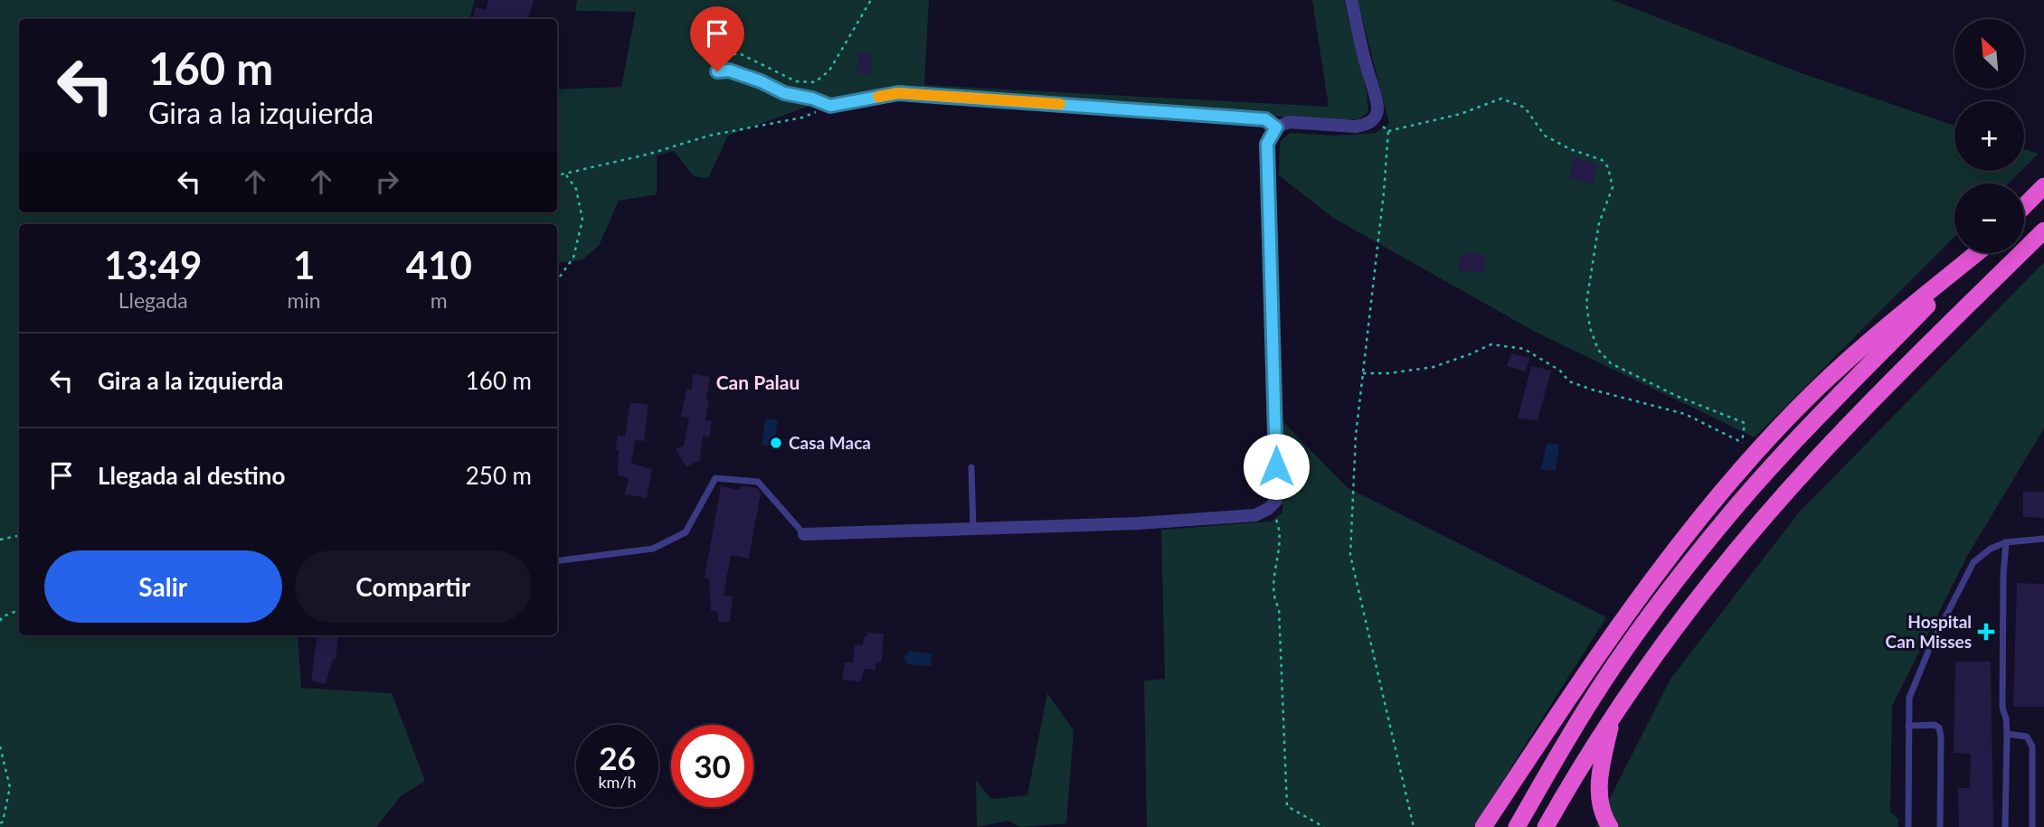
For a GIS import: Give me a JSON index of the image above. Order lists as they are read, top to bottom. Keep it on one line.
{"districts":["Can Palau"],"places":{"other":["Casa Maca"],"health":["Hospital Can Misses"]},"north":"top left","page":{"map_buttons":["+","−"],"turn":["160 m","Gira a la izquierda"],"eta":["13:49","Llegada","1","min","410","m"],"list":[{"name":"Gira a la izquierda","value":"160 m"},{"name":"Llegada al destino","value":"250 m"}],"buttons":["Salir","Compartir"],"speed":"26 km/h","limit":"30"}}
